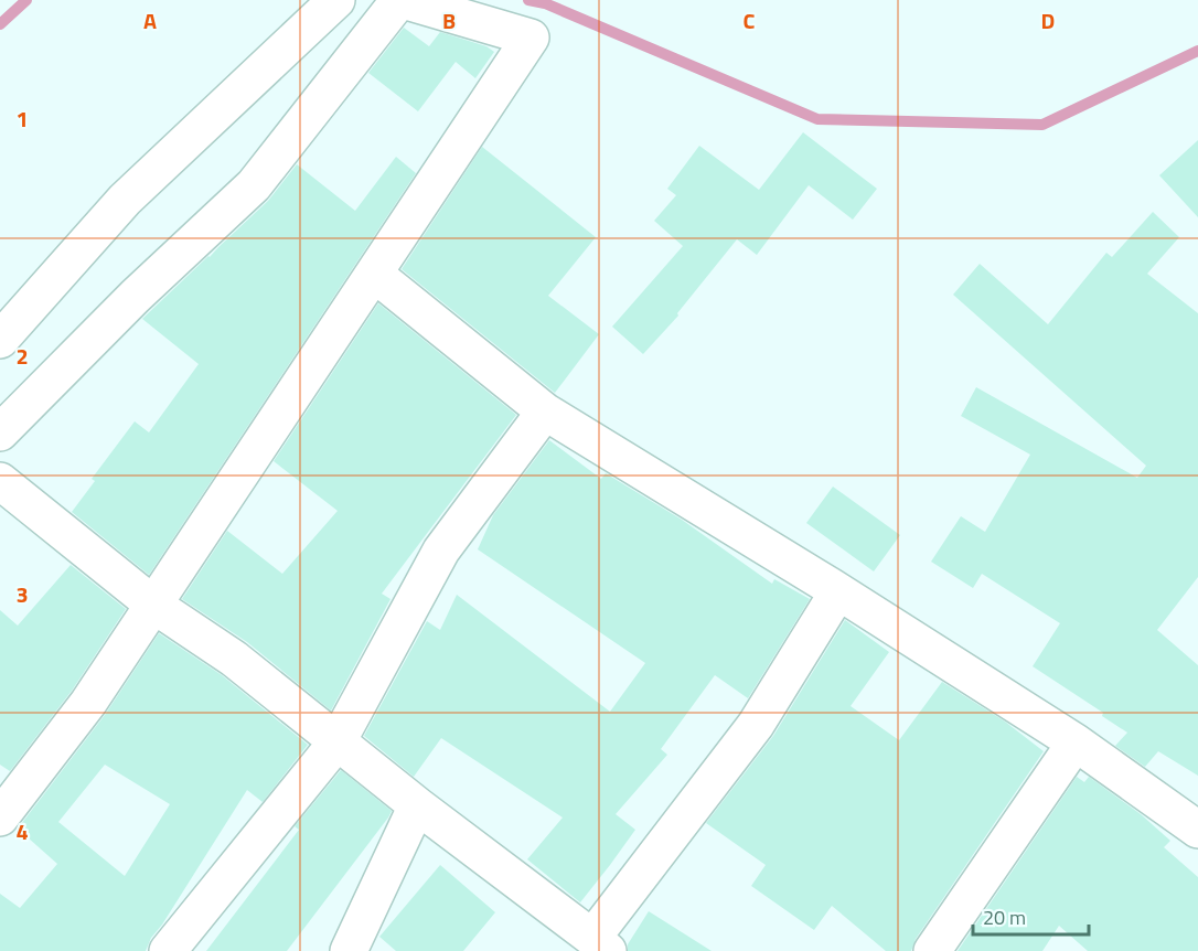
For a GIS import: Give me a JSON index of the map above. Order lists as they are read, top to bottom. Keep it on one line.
{"scale_bar":"20 m","grid":{"columns":["A","B","C","D"],"rows":["1","2","3","4"]}}
